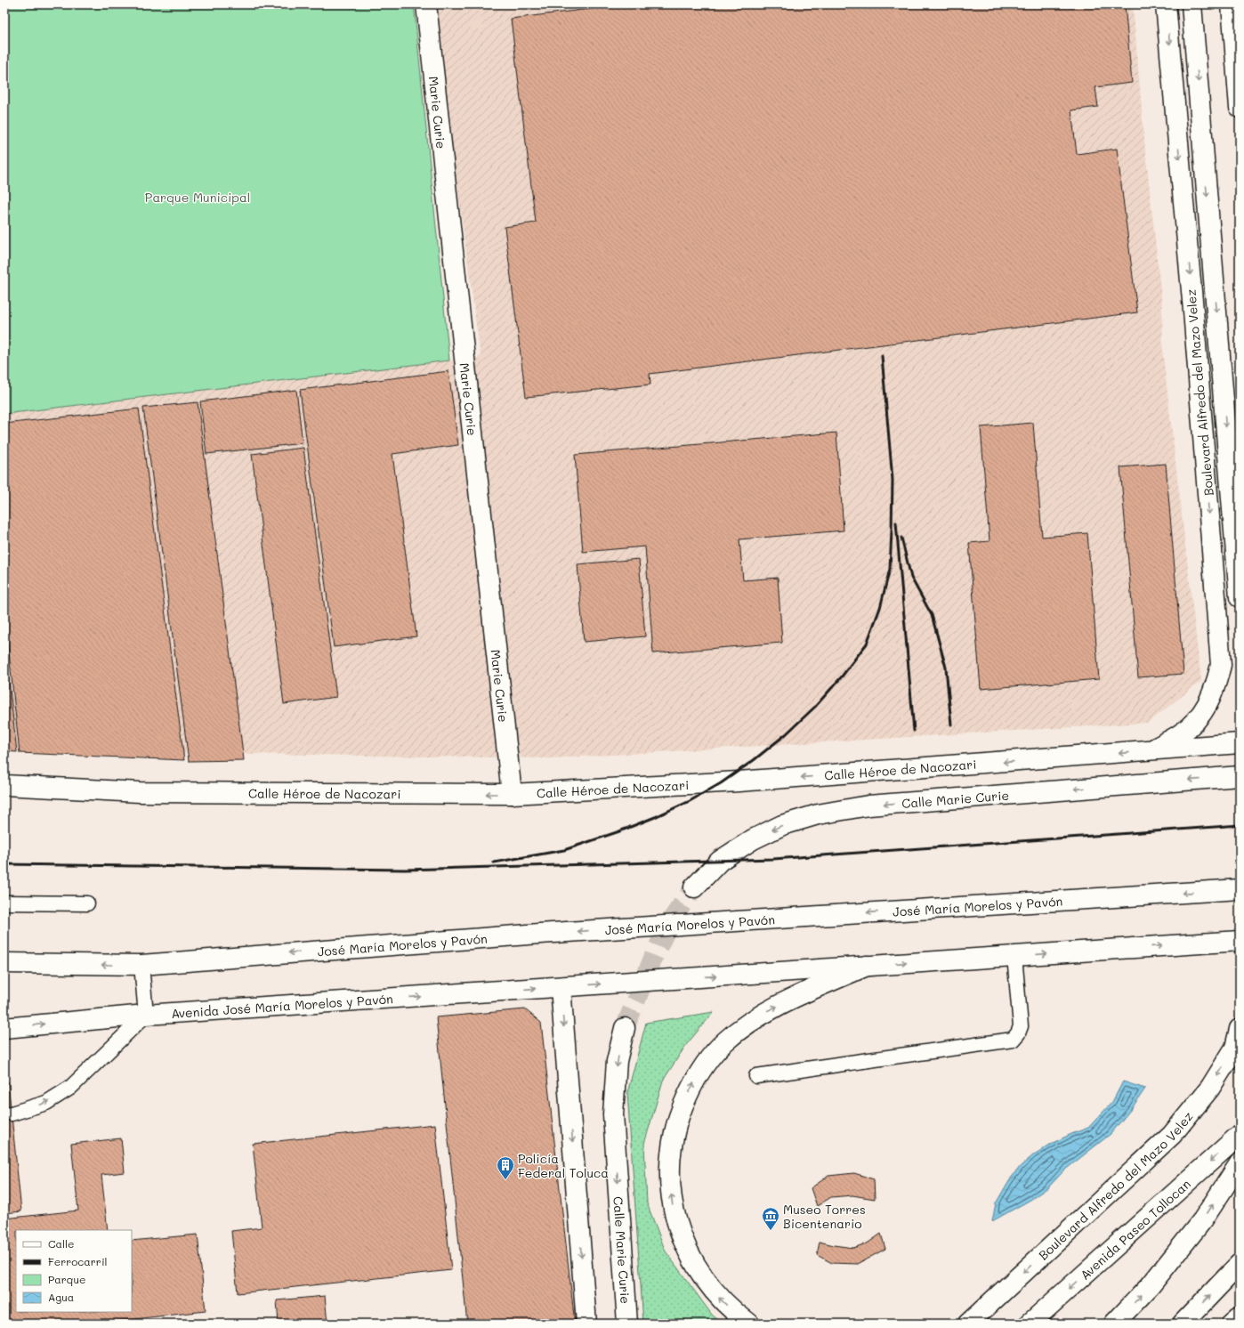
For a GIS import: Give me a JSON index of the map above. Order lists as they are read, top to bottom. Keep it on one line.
{"streets":{"main road":["Marie Curie","Boulevard Alfredo del Mazo Velez","Calle Héroe de Nacozari","Calle Marie Curie","José María Morelos y Pavón","Avenida José María Morelos y Pavón","Avenida Paseo Tollocan"]},"crossings":[["Marie Curie","Calle Héroe de Nacozari"],["Boulevard Alfredo del Mazo Velez","Calle Héroe de Nacozari"]],"one_way":["Boulevard Alfredo del Mazo Velez","Calle Héroe de Nacozari","Avenida José María Morelos y Pavón"],"parks":["Parque Municipal"],"places":{"building":["Policía Federal Toluca"],"museum":["Museo Torres Bicentenario"]},"legend":["Calle","Ferrocarril","Parque","Agua"]}
